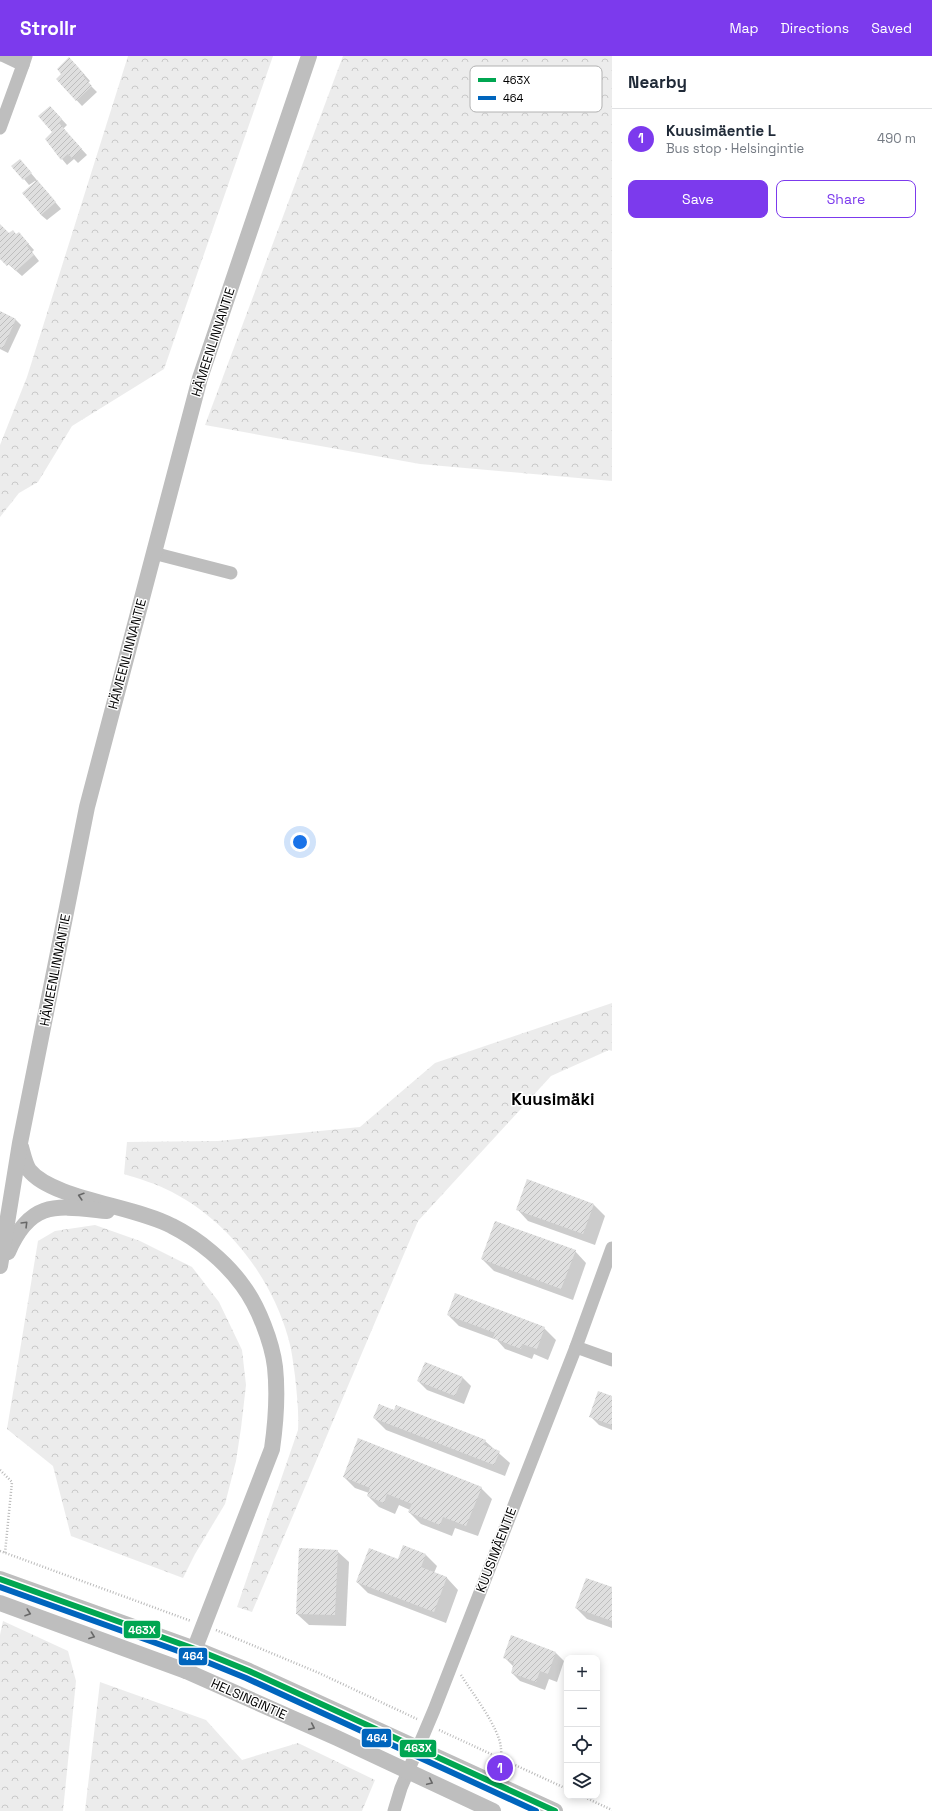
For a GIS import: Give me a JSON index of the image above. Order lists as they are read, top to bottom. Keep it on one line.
{"streets":{"main road":["HÄMEENLINNANTIE","HELSINGINTIE"],"street":["KUUSIMÄENTIE"]},"districts":["Kuusimäki"],"lines":["transit line 463X","transit line 464"],"legend":["463X","464"],"page":{"header":"Strollr","nav":["Map","Directions","Saved"],"heading":"Nearby","list":[{"mark":"1","name":"Kuusimäentie L","note":"Bus stop · Helsingintie","value":"490 m"}],"buttons":["Save","Share"],"map_buttons":["+","−"],"pins":"1"}}
